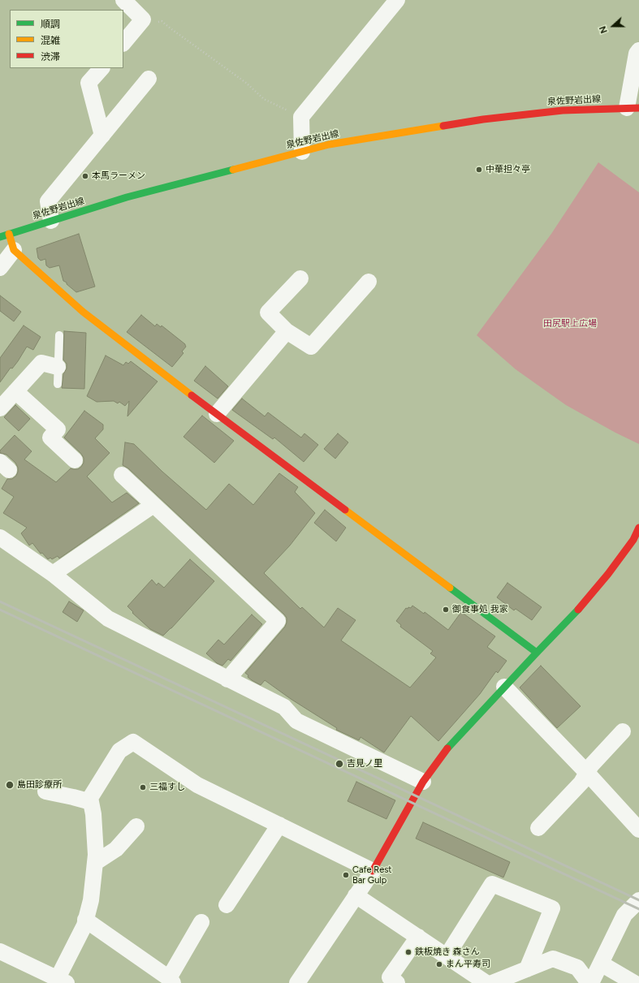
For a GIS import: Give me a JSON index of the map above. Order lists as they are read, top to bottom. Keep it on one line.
{"streets":{"street":["泉佐野岩出線"]},"parks":["田尻駅上広場"],"places":["中華担々亭","本馬ラーメン","御食事処 我家","吉見ノ里","島田診療所","三福すし","Cafe Rest Bar Gulp","鉄板焼き 森さん","まん平寿司"],"legend":["順調","混雑","渋滞"],"north":"left"}
